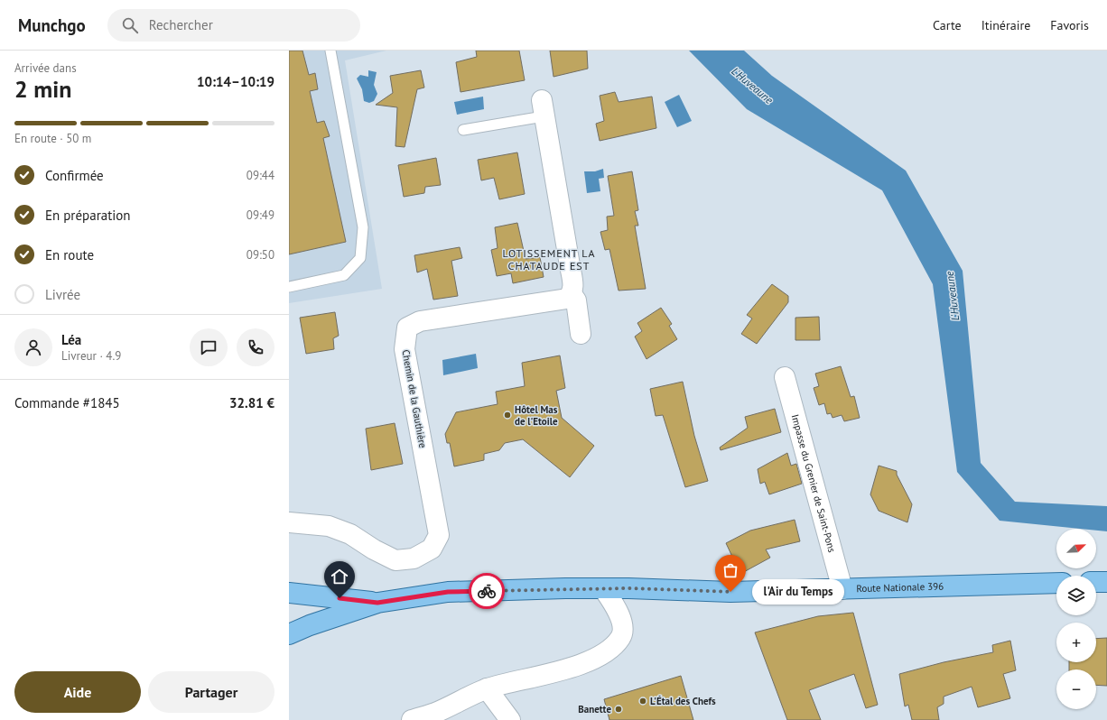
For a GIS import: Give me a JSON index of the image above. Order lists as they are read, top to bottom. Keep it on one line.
{"streets":{"main road":["Route Nationale 396"],"street":["Chemin de la Gauthière","Impasse du Grenier de Saint-Pons"]},"crossings":[["Impasse du Grenier de Saint-Pons","Route Nationale 396"]],"districts":["LOTISSEMENT LA CHATAUDE EST"],"water":["L'Huveaune"],"places":["Hôtel Mas de l'Etoile","l'Air du Temps","L'Étal des Chefs","Banette"],"north":"top right","page":{"header":"Munchgo","search":"Rechercher","nav":["Carte","Itinéraire","Favoris"],"heading":["2 min","Arrivée dans","10:14–10:19"],"panel":["Léa","Livreur · 4.9","Commande #1845","32.81 €"],"bar":"En route · 50 m","list":[["Confirmée","09:44"],["En préparation","09:49"],["En route","09:50"],"Livrée"],"map_buttons":["+","−"],"bubble":"l'Air du Temps","buttons":["Aide","Partager"]}}
